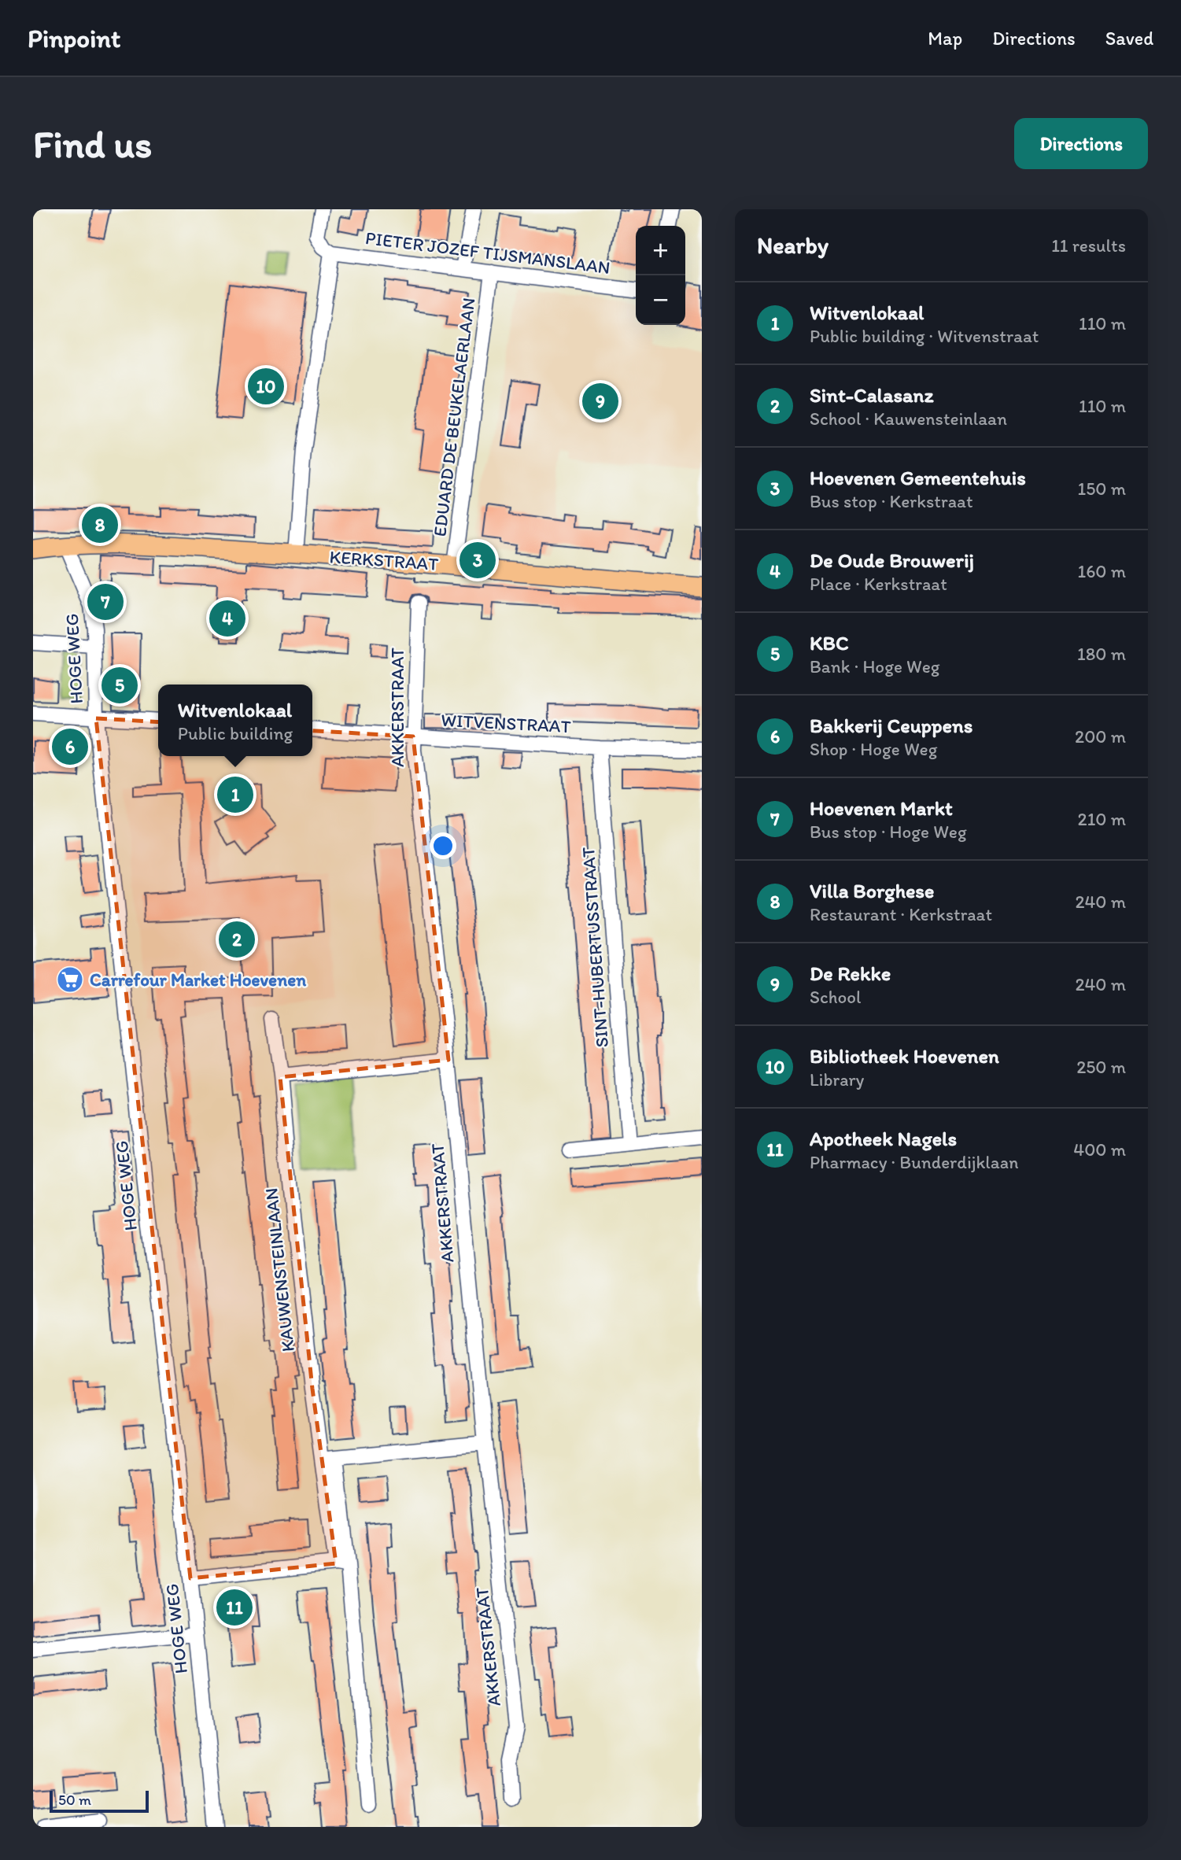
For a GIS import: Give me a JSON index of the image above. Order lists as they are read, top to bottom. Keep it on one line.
{"streets":{"main road":["KERKSTRAAT"],"street":["PIETER JOZEF TIJSMANSLAAN","EDUARD DE BEUKELAERLAAN","HOGE WEG","AKKERSTRAAT","WITVENSTRAAT","SINT-HUBERTUSSTRAAT","KAUWENSTEINLAAN"]},"crossings":[["PIETER JOZEF TIJSMANSLAAN","EDUARD DE BEUKELAERLAAN"],["EDUARD DE BEUKELAERLAAN","KERKSTRAAT"],["KERKSTRAAT","HOGE WEG"],["AKKERSTRAAT","WITVENSTRAAT"],["WITVENSTRAAT","SINT-HUBERTUSSTRAAT"]],"places":{"supermarket":["Carrefour Market Hoevenen"]},"scale_bar":"50 m","page":{"header":"Pinpoint","nav":["Map","Directions","Saved"],"buttons":"Directions","title":"Find us","heading":["Nearby","11 results"],"map_buttons":["+","−"],"list":[{"mark":"1","name":"Witvenlokaal","note":"Public building · Witvenstraat","value":"110 m"},{"mark":"2","name":"Sint-Calasanz","note":"School · Kauwensteinlaan","value":"110 m"},{"mark":"3","name":"Hoevenen Gemeentehuis","note":"Bus stop · Kerkstraat","value":"150 m"},{"mark":"4","name":"De Oude Brouwerij","note":"Place · Kerkstraat","value":"160 m"},{"mark":"5","name":"KBC","note":"Bank · Hoge Weg","value":"180 m"},{"mark":"6","name":"Bakkerij Ceuppens","note":"Shop · Hoge Weg","value":"200 m"},{"mark":"7","name":"Hoevenen Markt","note":"Bus stop · Hoge Weg","value":"210 m"},{"mark":"8","name":"Villa Borghese","note":"Restaurant · Kerkstraat","value":"240 m"},{"mark":"9","name":"De Rekke","note":"School","value":"240 m"},{"mark":"10","name":"Bibliotheek Hoevenen","note":"Library","value":"250 m"},{"mark":"11","name":"Apotheek Nagels","note":"Pharmacy · Bunderdijklaan","value":"400 m"}],"pins":["10","9","8","3","7","4","5","6","1","2","11"],"popup":["Witvenlokaal","Public building"],"scale":"50 m"}}
